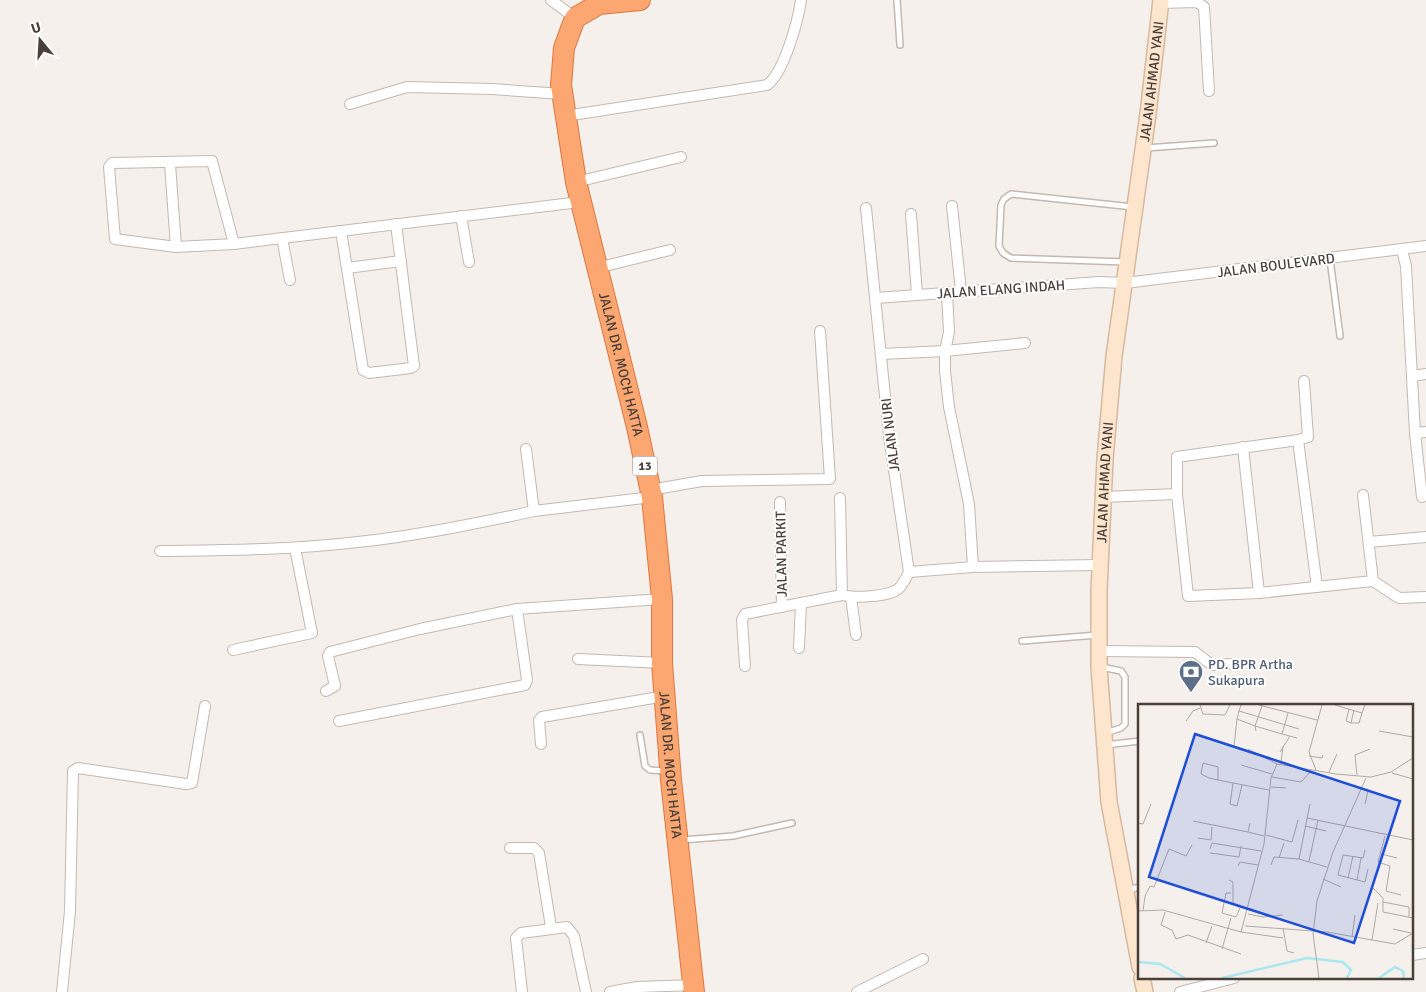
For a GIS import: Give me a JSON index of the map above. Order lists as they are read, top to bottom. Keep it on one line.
{"streets":{"highway":["JALAN DR. MOCH HATTA","13"],"street":["JALAN AHMAD YANI","JALAN BOULEVARD","JALAN ELANG INDAH","JALAN NURI","JALAN PARKIT"]},"crossings":[["JALAN AHMAD YANI","JALAN BOULEVARD"],["JALAN AHMAD YANI","JALAN ELANG INDAH"],["JALAN BOULEVARD","JALAN ELANG INDAH"],["JALAN ELANG INDAH","JALAN NURI"]],"places":{"bank":["PD. BPR Artha Sukapura"]},"north":"top"}
